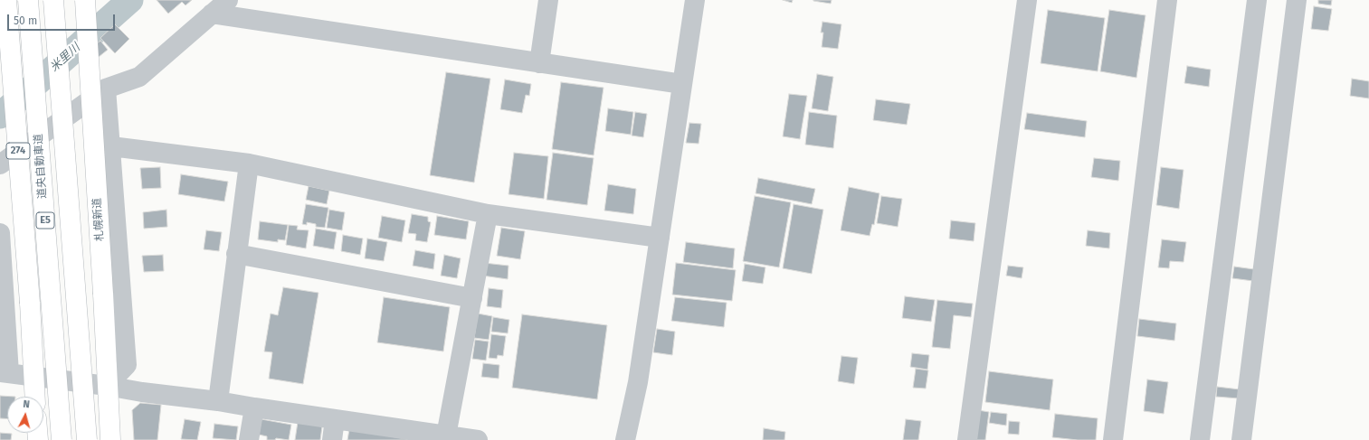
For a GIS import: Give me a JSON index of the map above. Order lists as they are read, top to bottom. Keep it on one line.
{"streets":{"highway":["274","道央自動車道","札幌新道","E5"]},"water":["米里川"],"scale_bar":"50 m","north":"top"}
